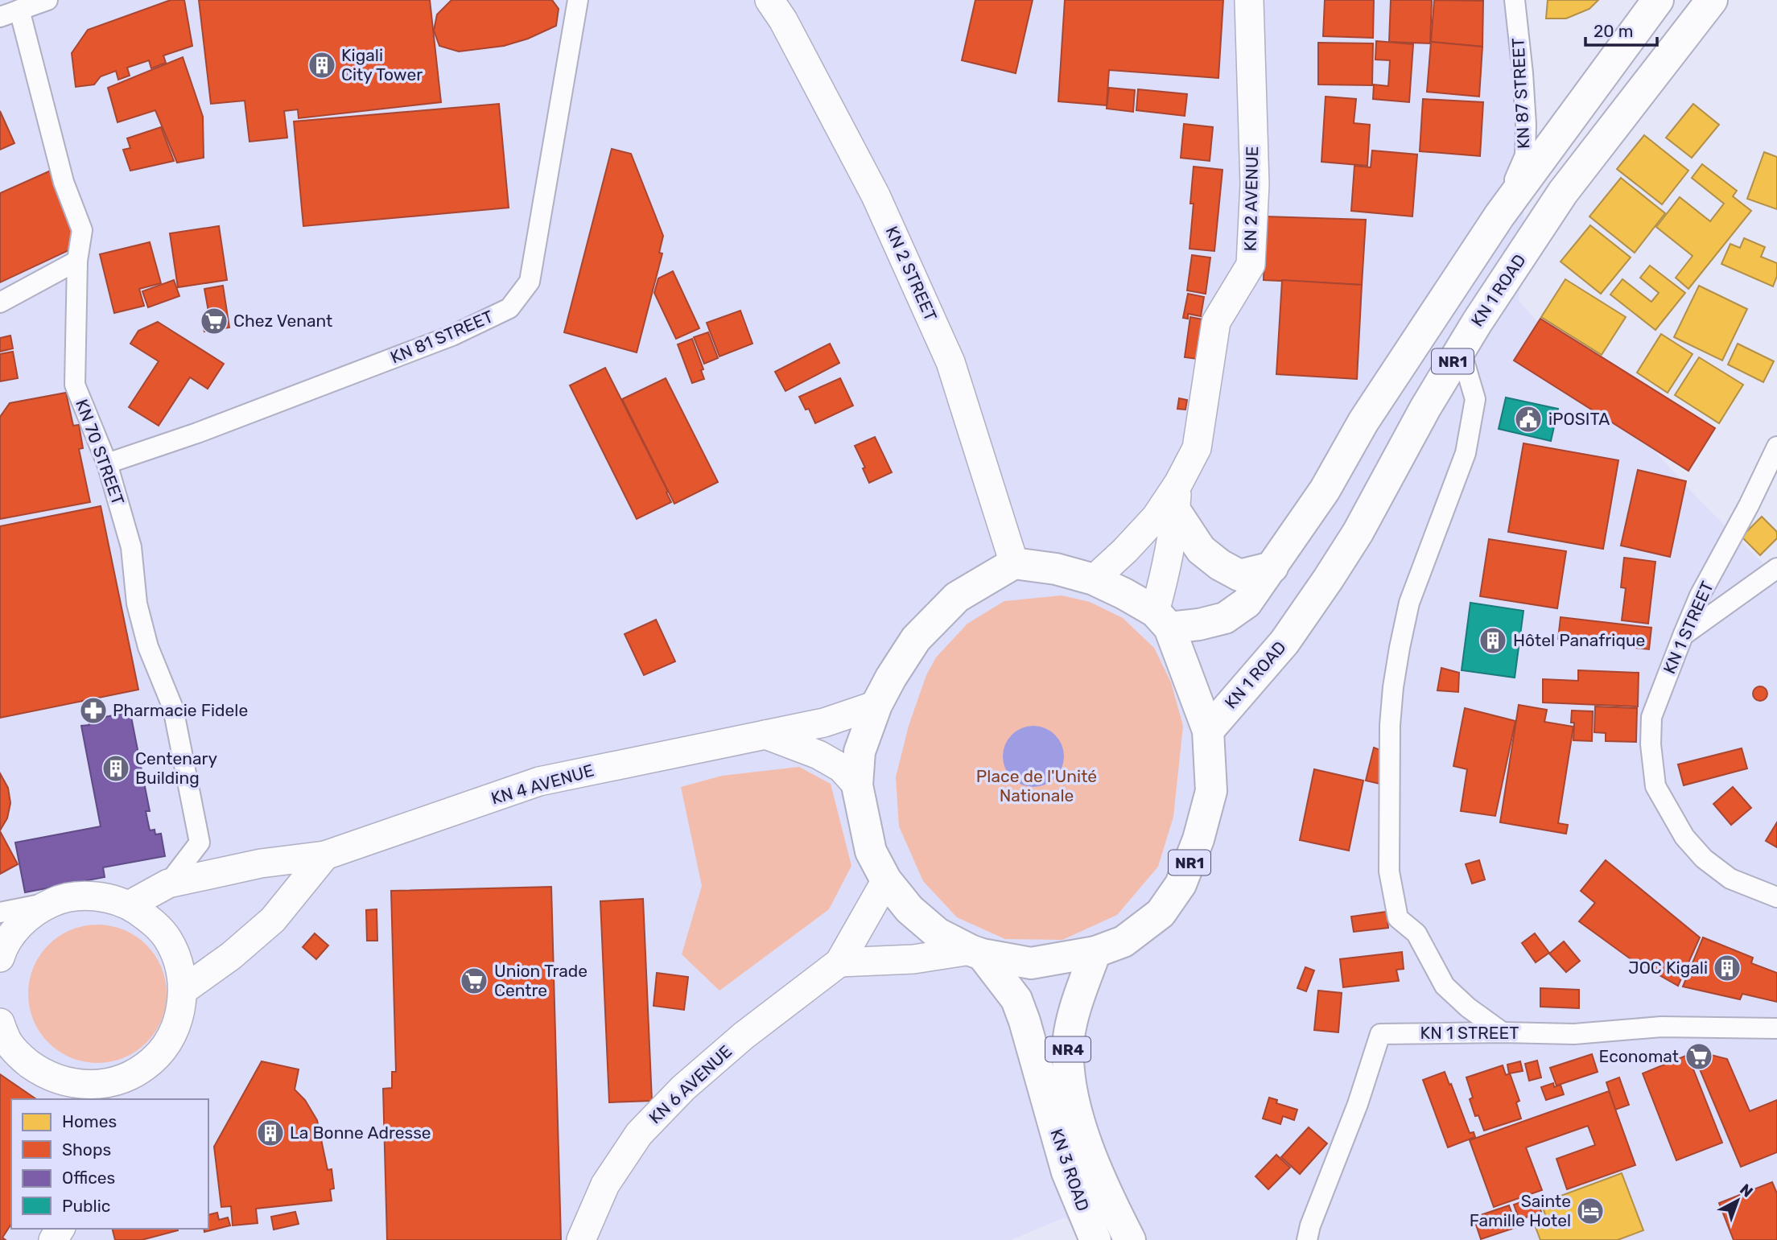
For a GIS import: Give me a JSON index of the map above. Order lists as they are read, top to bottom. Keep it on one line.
{"streets":{"highway":["KN 1 ROAD","NR1","NR4","KN 3 ROAD"],"main road":["KN 2 AVENUE","KN 2 STREET","KN 4 AVENUE","KN 6 AVENUE"],"street":["KN 87 STREET","KN 81 STREET","KN 70 STREET","KN 1 STREET"]},"crossings":[["KN 87 STREET","NR1"],["KN 2 AVENUE","NR1"],["KN 2 STREET","NR1"],["KN 1 ROAD","NR1"],["KN 81 STREET","KN 70 STREET"],["NR1","KN 4 AVENUE"],["NR1","KN 6 AVENUE"],["NR1","KN 3 ROAD"],["KN 70 STREET","KN 4 AVENUE"]],"parks":["Place de l'Unité Nationale"],"places":{"building":["Kigali City Tower","Hôtel Panafrique","Centenary Building","JOC Kigali","La Bonne Adresse"],"supermarket":["Chez Venant","Union Trade Centre","Economat"],"public building":["iPOSITA"],"pharmacy":["Pharmacie Fidele"],"hotel":["Sainte Famille Hotel"]},"legend":["Homes","Shops","Offices","Public"],"scale_bar":"20 m","north":"top right"}
